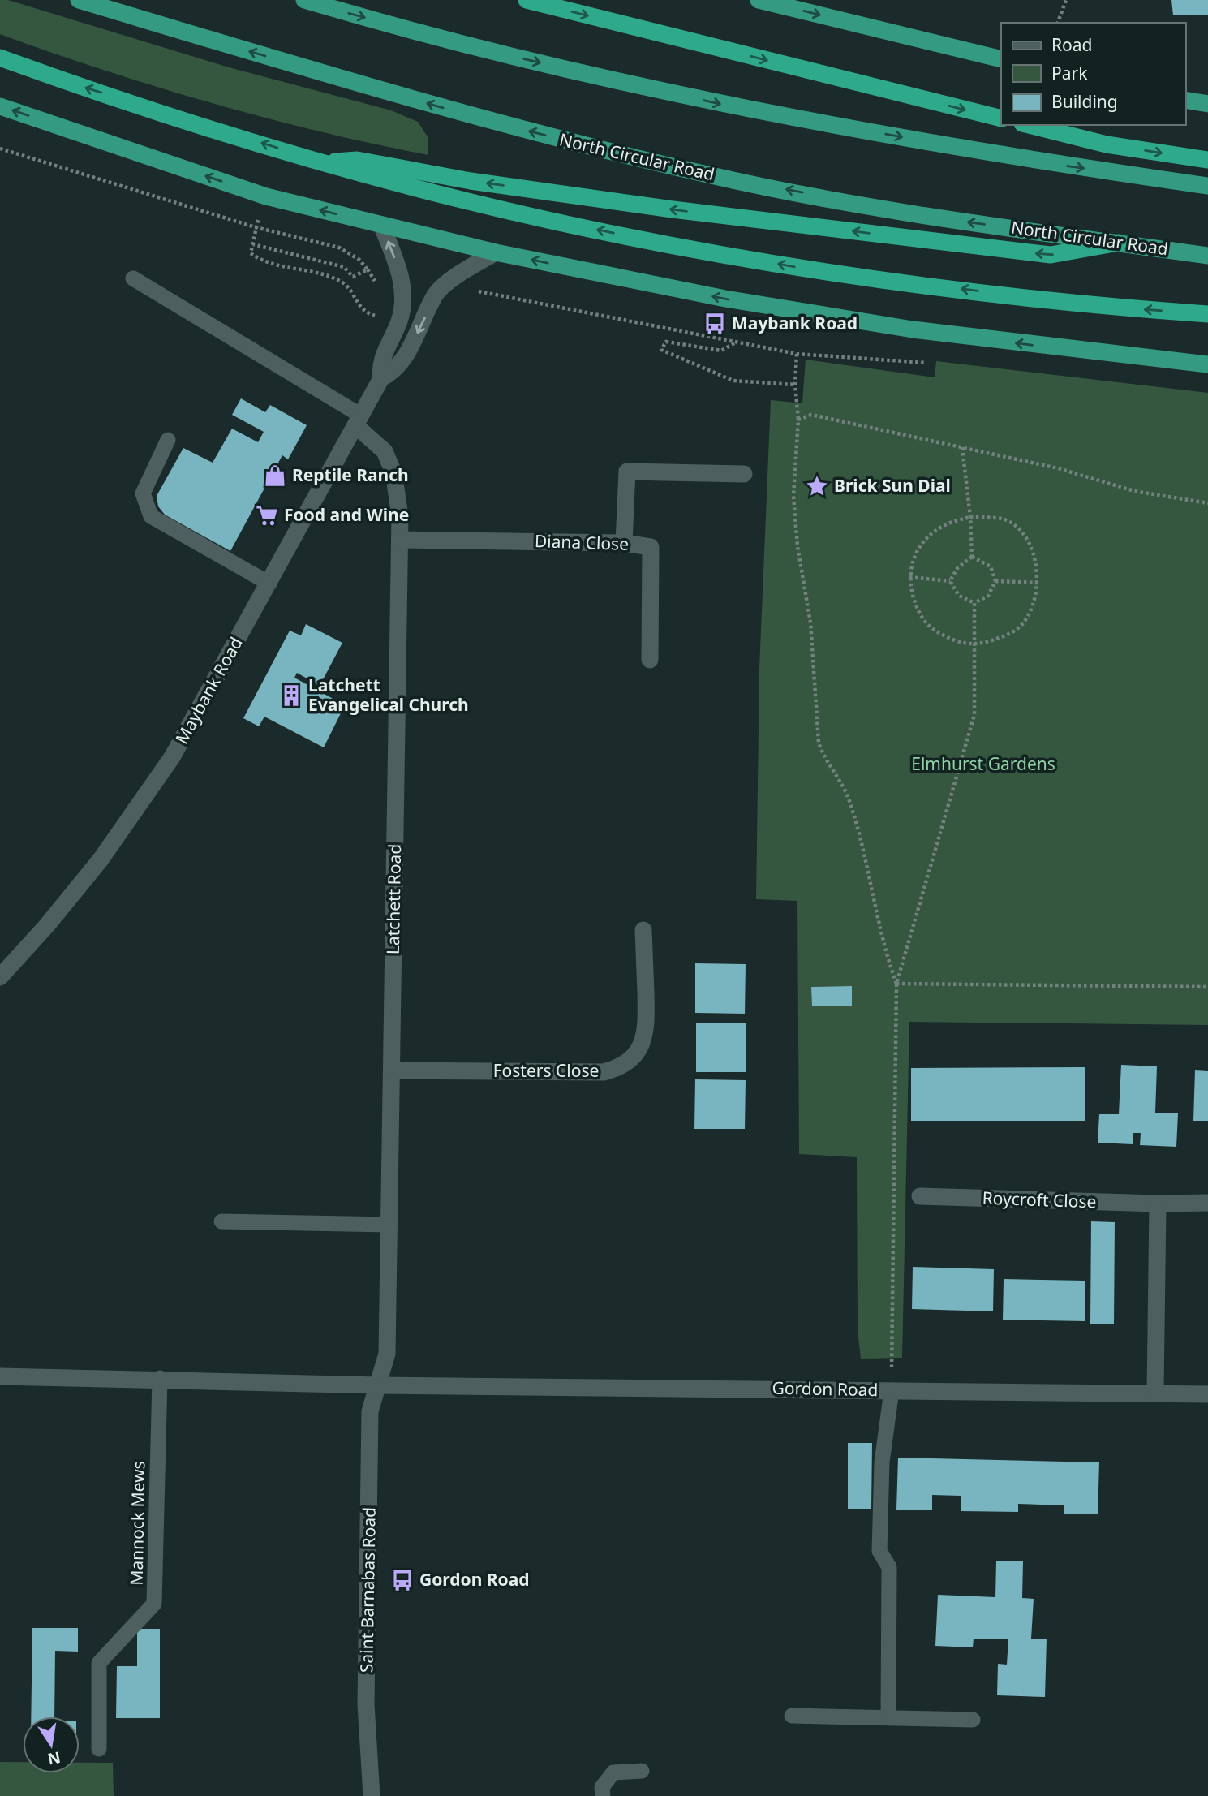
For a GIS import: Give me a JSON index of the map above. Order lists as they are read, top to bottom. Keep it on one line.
{"streets":{"highway":["North Circular Road"],"street":["Diana Close","Maybank Road","Latchett Road","Fosters Close","Roycroft Close","Gordon Road","Saint Barnabas Road"],"lane":["Mannock Mews"]},"crossings":[["Diana Close","Latchett Road"],["Maybank Road","Latchett Road"],["Latchett Road","Fosters Close"],["Latchett Road","Gordon Road"],["Latchett Road","Saint Barnabas Road"],["Gordon Road","Mannock Mews"],["Gordon Road","Saint Barnabas Road"]],"parks":["Elmhurst Gardens"],"places":{"bus stop":["Maybank Road","Gordon Road"],"shop":["Reptile Ranch"],"place":["Brick Sun Dial"],"supermarket":["Food and Wine"],"building":["Latchett Evangelical Church"]},"legend":["Road","Park","Building"],"north":"bottom"}
